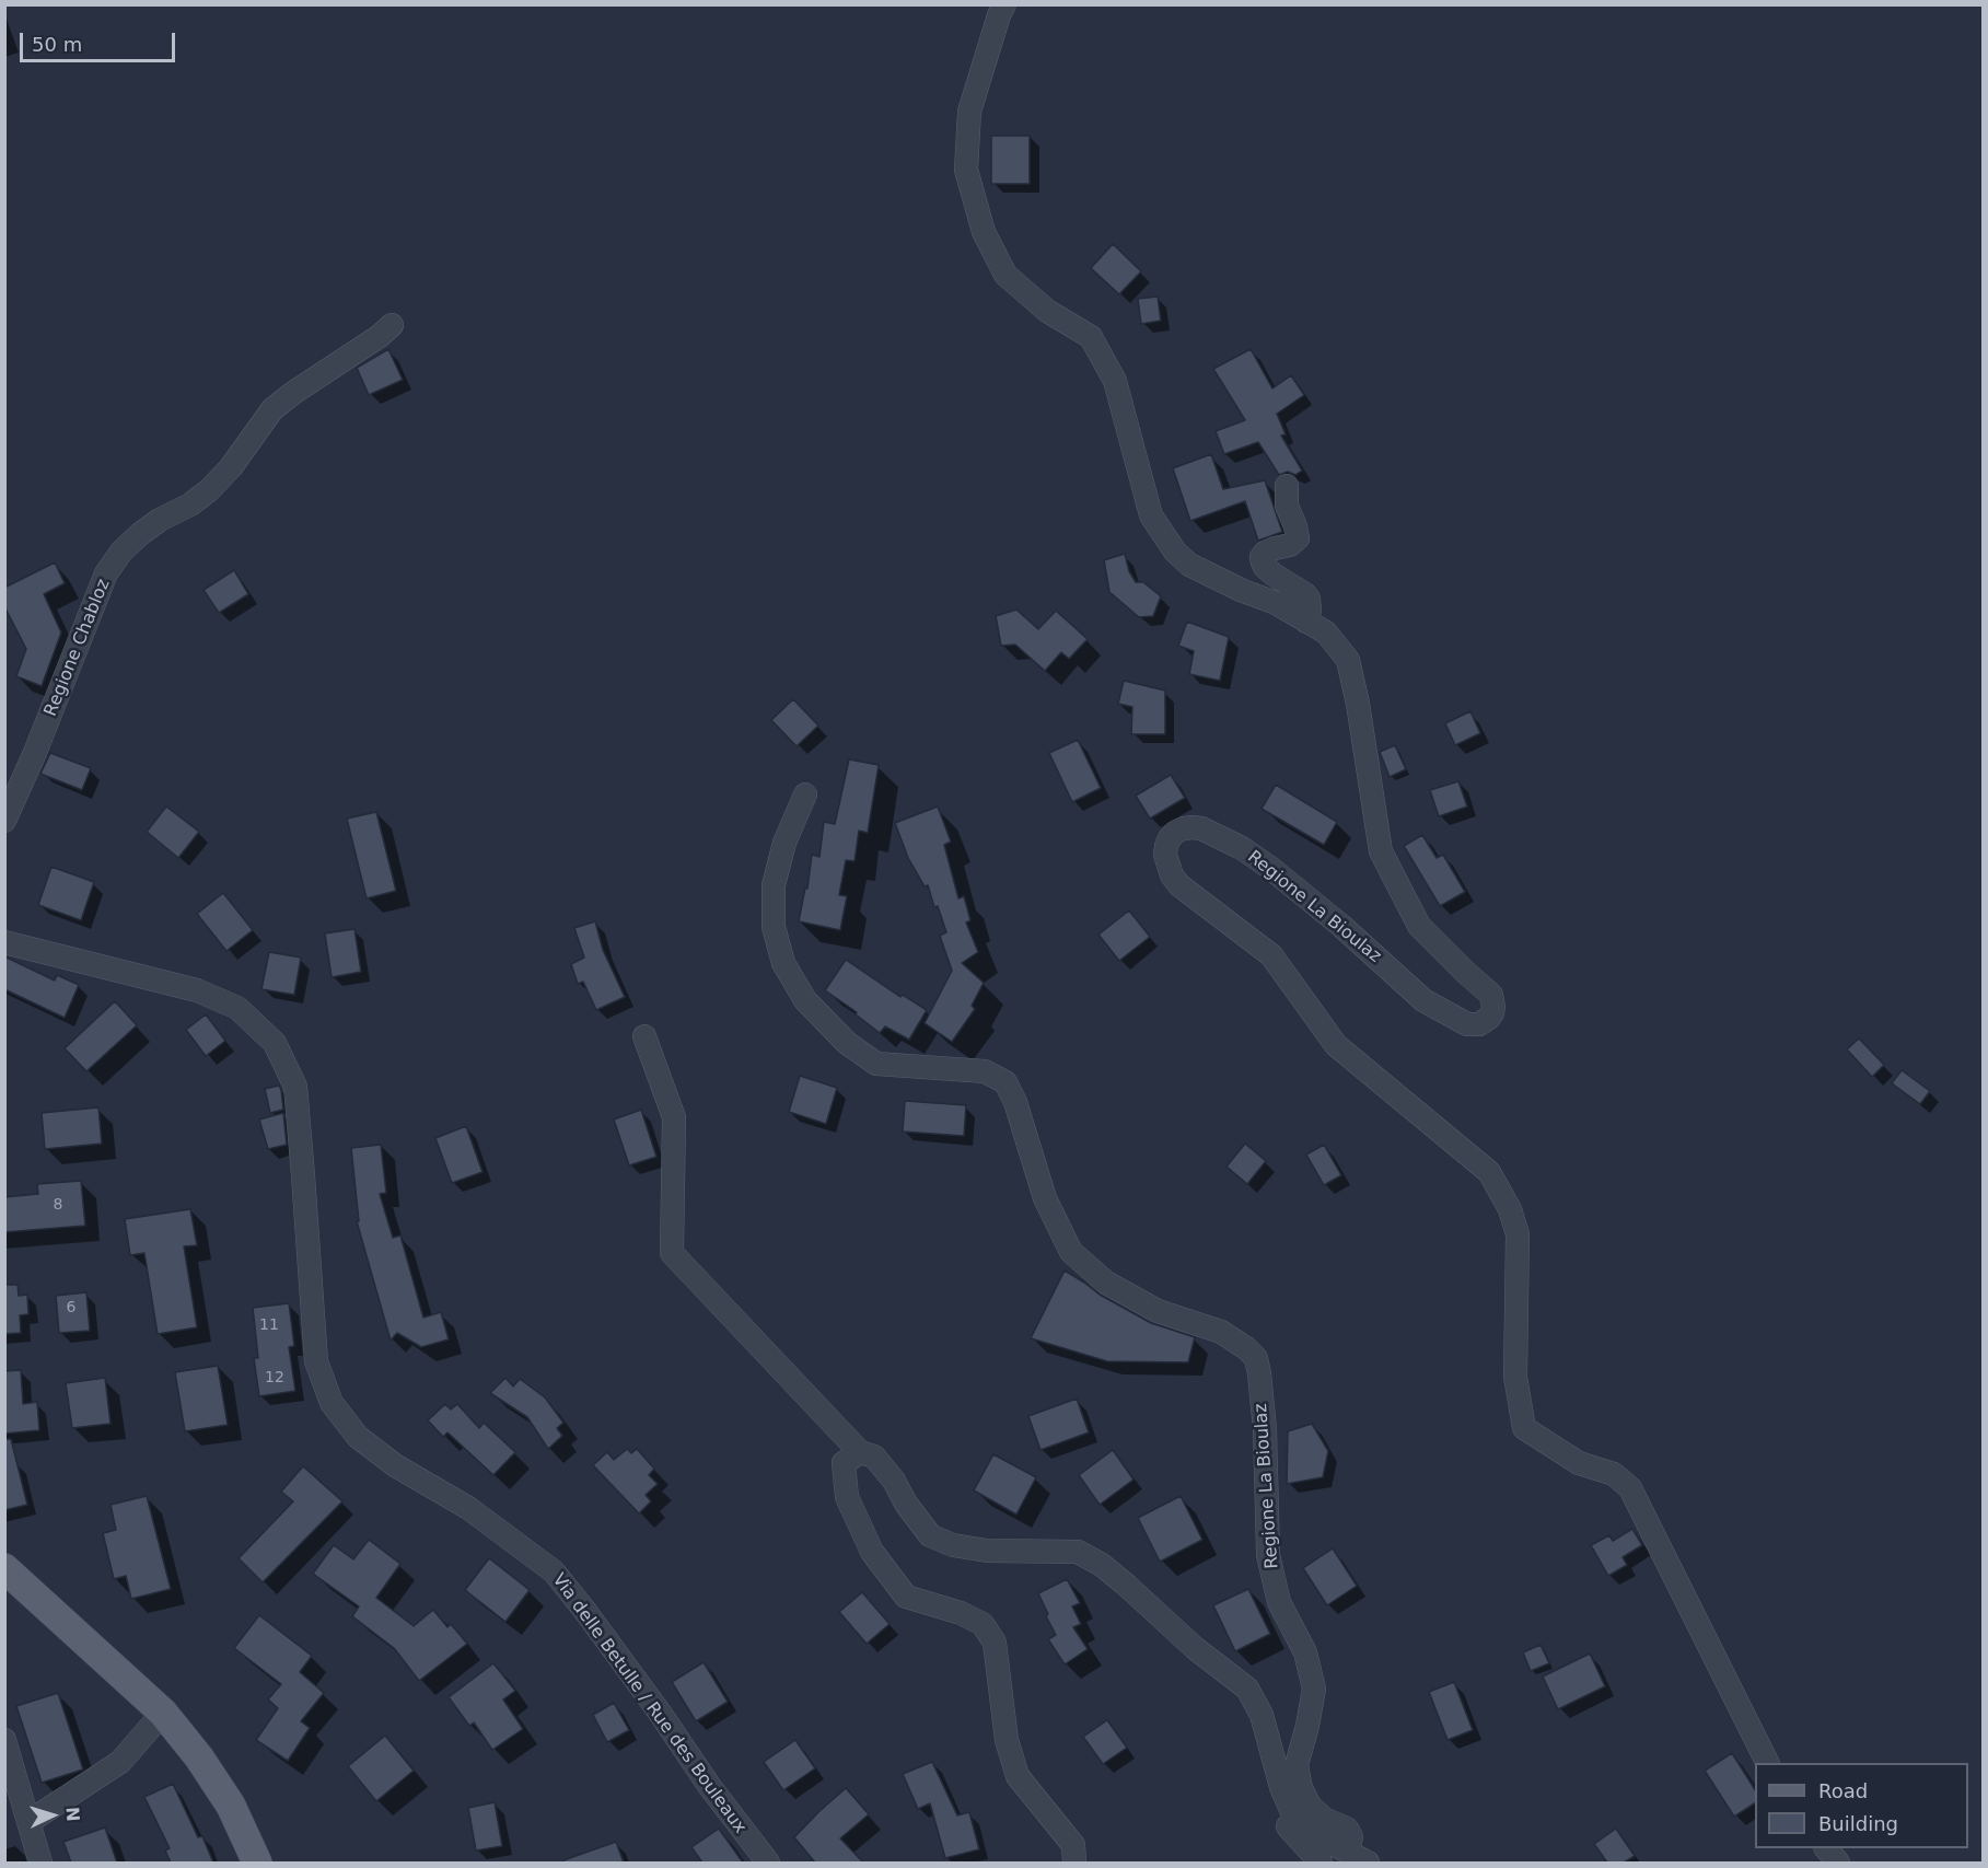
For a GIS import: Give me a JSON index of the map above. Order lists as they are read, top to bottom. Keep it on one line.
{"streets":{"street":["Regione Chabloz","Regione La Bioulaz","Via delle Betulle / Rue des Bouleaux"]},"house_numbers":["8","6","11","12"],"legend":["Road","Building"],"scale_bar":"50 m","north":"right"}
